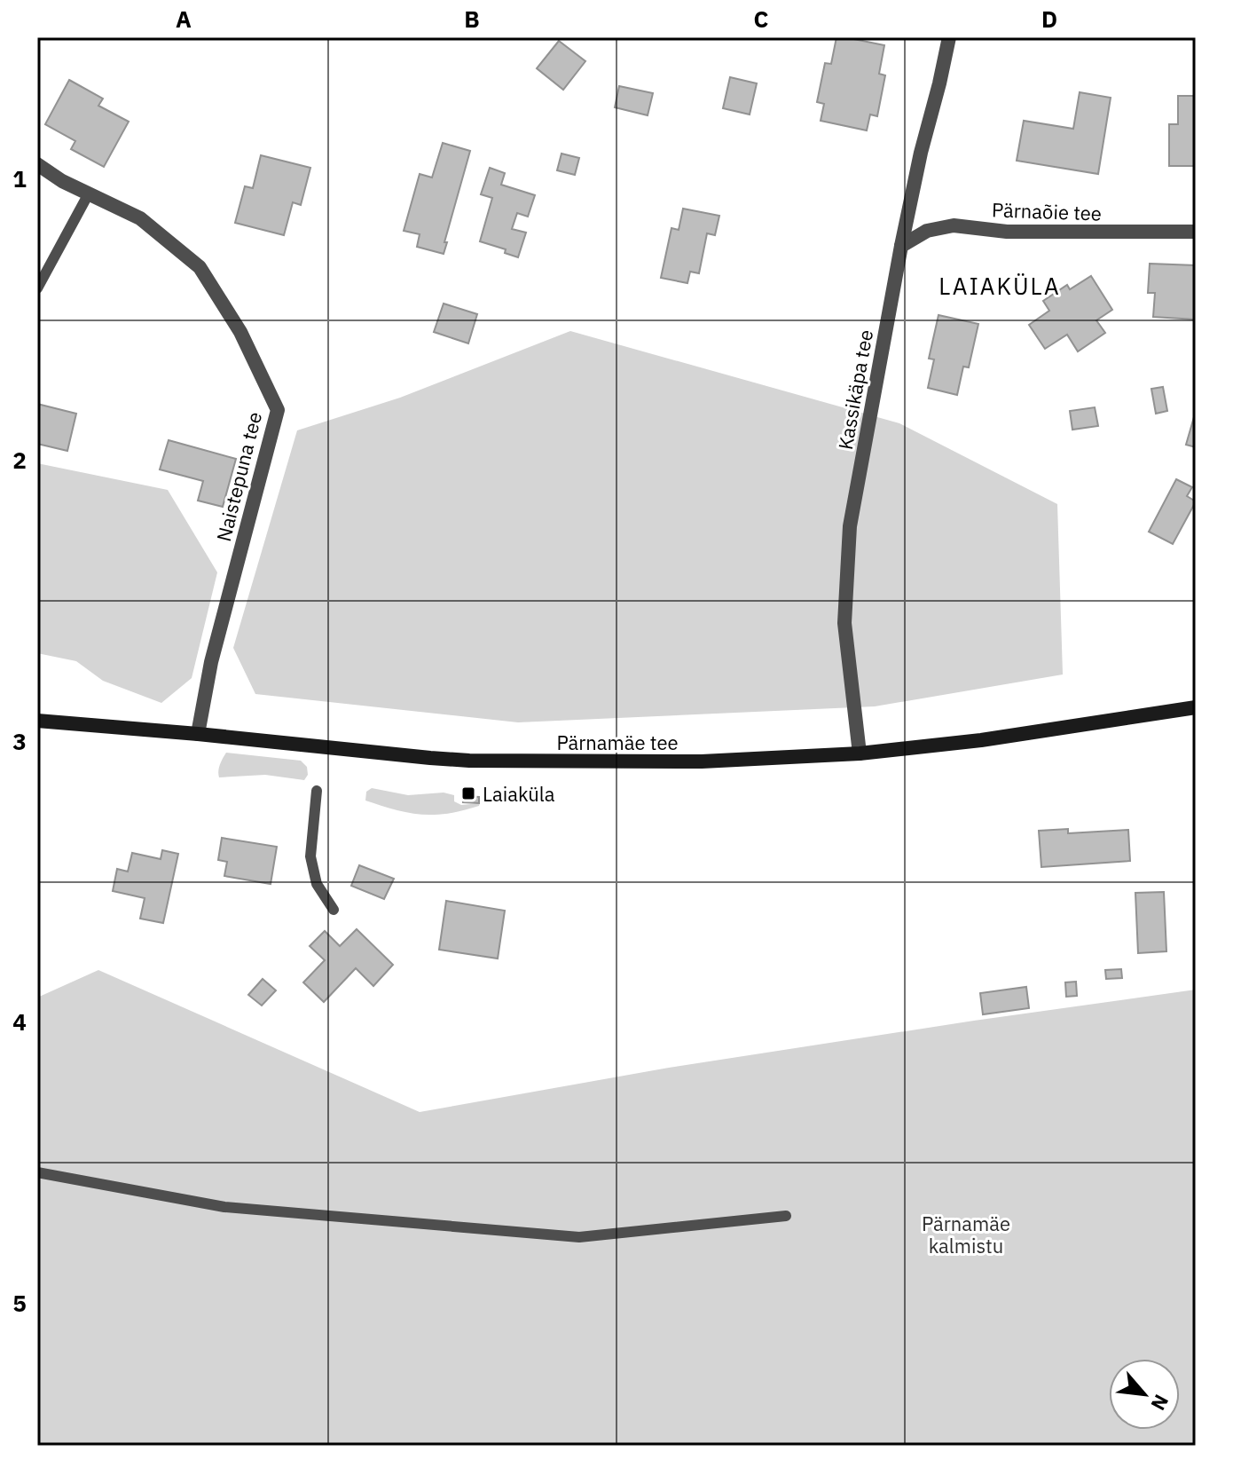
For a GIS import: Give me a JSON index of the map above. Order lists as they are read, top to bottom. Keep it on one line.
{"streets":{"main road":["Pärnamäe tee"],"street":["Pärnaõie tee","Kassikäpa tee","Naistepuna tee"]},"crossings":[["Pärnaõie tee","Kassikäpa tee"],["Kassikäpa tee","Pärnamäe tee"],["Naistepuna tee","Pärnamäe tee"]],"districts":["LAIAKÜLA"],"parks":["Pärnamäe kalmistu"],"places":{"transit":["Laiaküla"]},"north":"bottom right","grid":{"columns":["A","B","C","D"],"rows":["1","2","3","4","5"]}}
